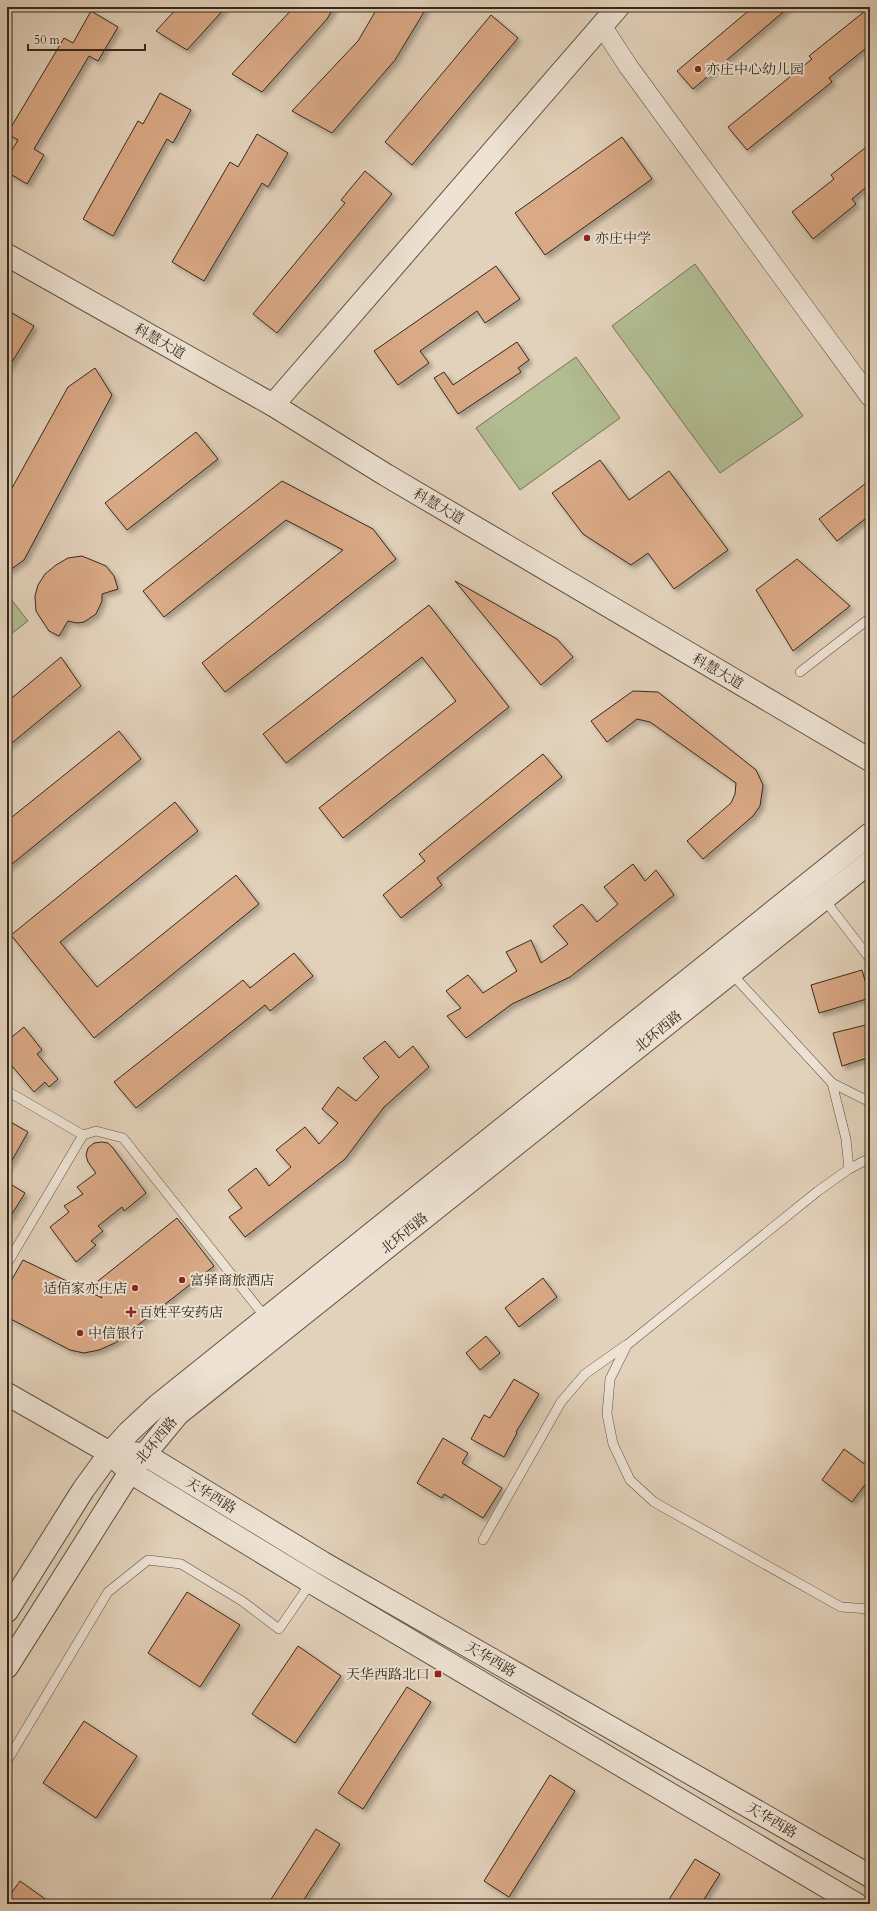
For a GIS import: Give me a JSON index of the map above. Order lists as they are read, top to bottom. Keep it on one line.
{"streets":{"street":["科慧大道","北环西路","天华西路"]},"crossings":[["北环西路","天华西路"]],"places":{"other":["亦庄中心幼儿园","亦庄中学","富驿商旅酒店","适佰家亦庄店","中信银行"],"health":["百姓平安药店"],"transit":["天华西路北口"]},"scale_bar":"50 m"}
